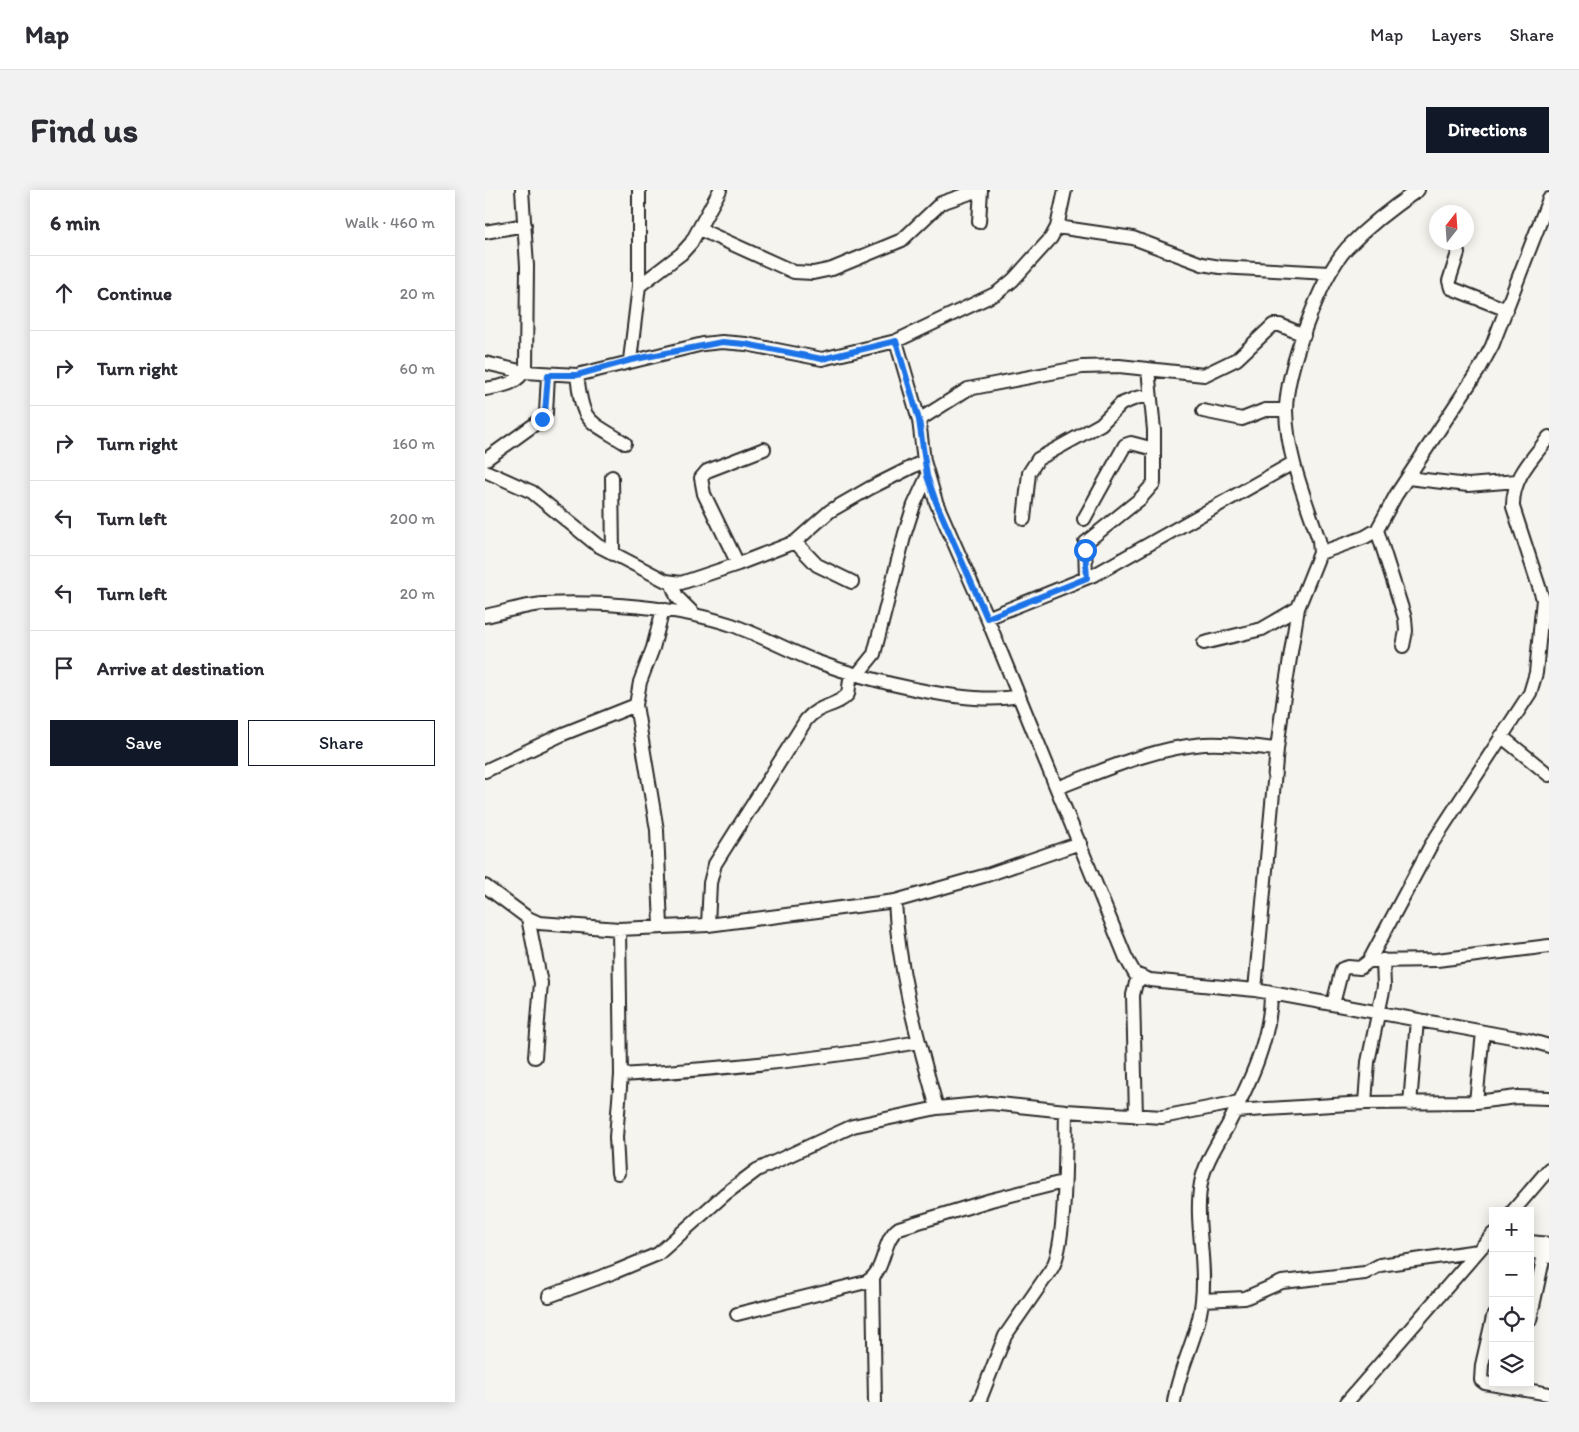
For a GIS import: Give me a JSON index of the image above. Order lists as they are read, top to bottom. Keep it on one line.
{"north":"top","page":{"header":"Map","nav":["Map","Layers","Share"],"buttons":["Directions",["Save","Share"]],"title":"Find us","heading":["6 min","Walk · 460 m"],"list":[["Continue","20 m"],["Turn right","60 m"],["Turn right","160 m"],["Turn left","200 m"],["Turn left","20 m"],"Arrive at destination"],"map_buttons":["+","−"]}}
